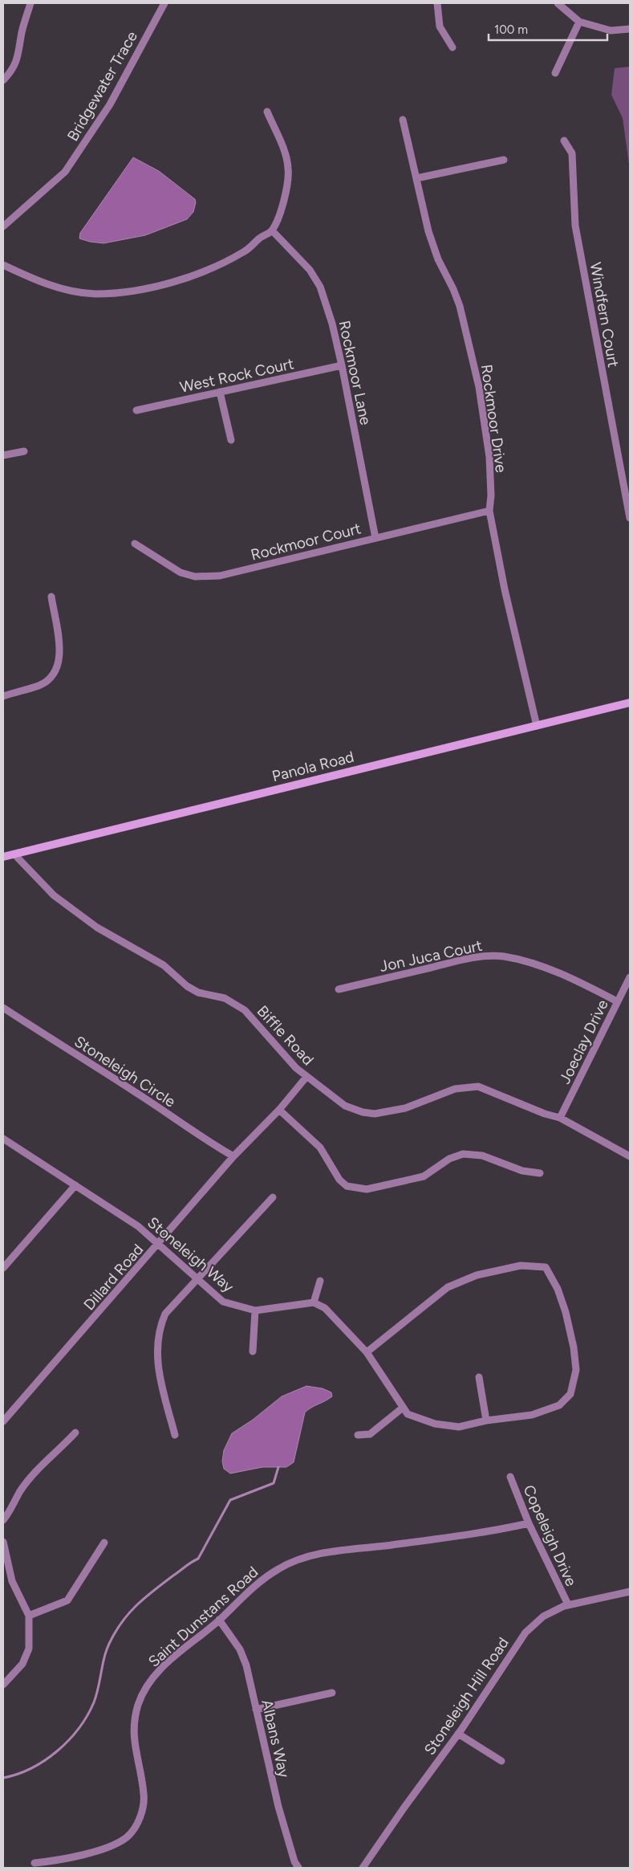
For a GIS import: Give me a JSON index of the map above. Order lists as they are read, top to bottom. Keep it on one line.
{"streets":{"main road":["Panola Road"],"street":["Bridgewater Trace","Windfern Court","Rockmoor Lane","West Rock Court","Rockmoor Drive","Rockmoor Court","Jon Juca Court","Biffle Road","Joeclay Drive","Stoneleigh Circle","Stoneleigh Way","Dillard Road","Copeleigh Drive","Saint Dunstans Road","Stoneleigh Hill Road","Albans Way"]},"crossings":[["Rockmoor Lane","West Rock Court"],["Rockmoor Lane","Rockmoor Court"],["Rockmoor Drive","Rockmoor Court"],["Rockmoor Drive","Panola Road"],["Panola Road","Biffle Road"],["Jon Juca Court","Joeclay Drive"],["Biffle Road","Joeclay Drive"],["Biffle Road","Dillard Road"],["Stoneleigh Circle","Dillard Road"],["Stoneleigh Way","Dillard Road"],["Copeleigh Drive","Saint Dunstans Road"],["Copeleigh Drive","Stoneleigh Hill Road"],["Saint Dunstans Road","Albans Way"]],"scale_bar":"100 m"}
